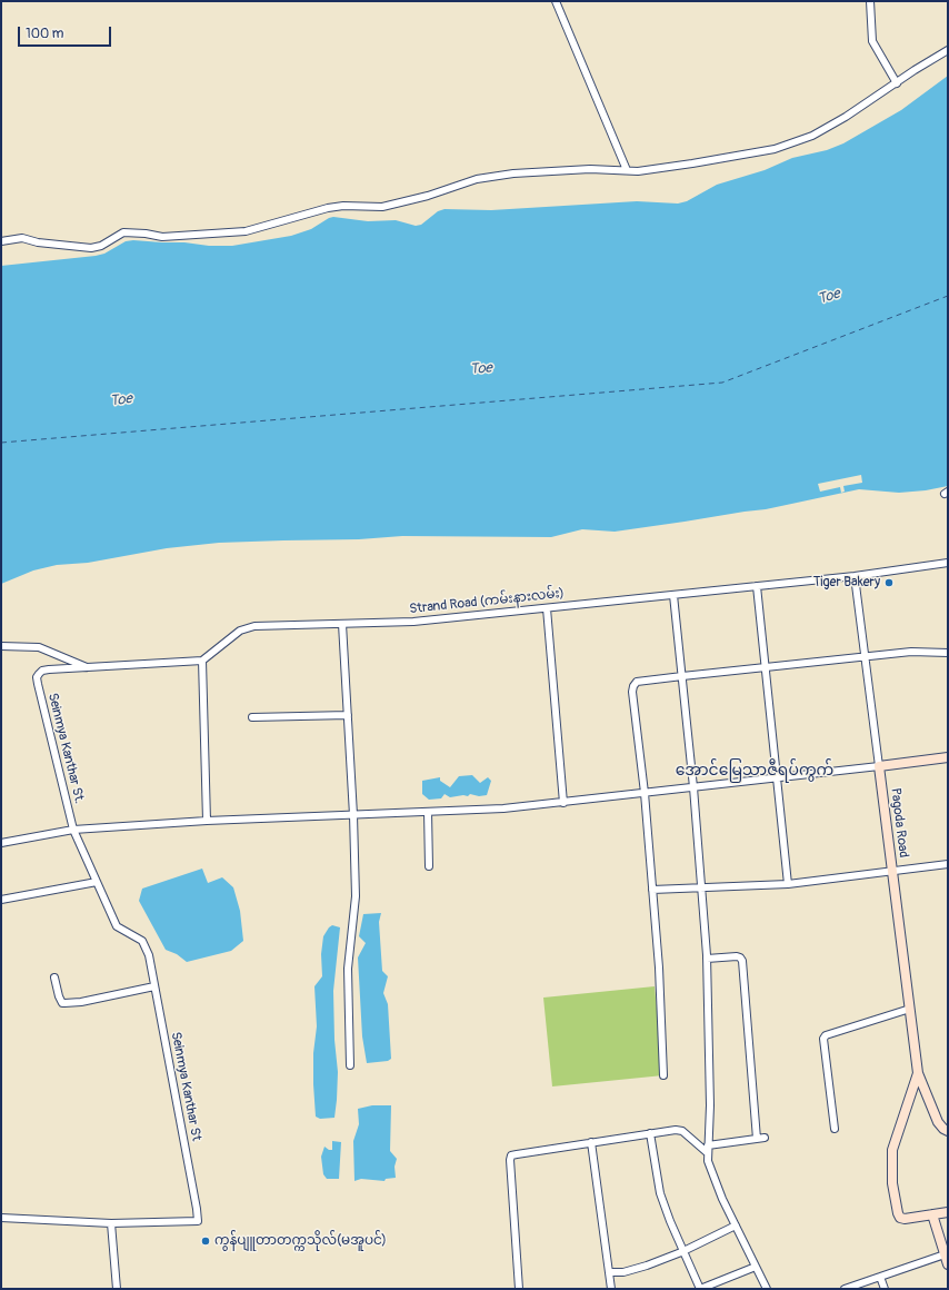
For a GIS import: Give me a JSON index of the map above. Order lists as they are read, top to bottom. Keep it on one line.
{"streets":{"main road":["Pagoda Road"],"street":["Strand Road (ကမ်းနားလမ်း)","Seinmya Kanthar St.","Seinmya Kanthar St"]},"crossings":[["Strand Road (ကမ်းနားလမ်း)","Pagoda Road"],["Seinmya Kanthar St.","Seinmya Kanthar St"]],"districts":["အောင်မြေသာဇီရပ်ကွက်"],"water":["Toe"],"places":["Tiger Bakery","ကွန်ပျူတာတက္ကသိုလ်(မအူပင်)"],"scale_bar":"100 m"}
